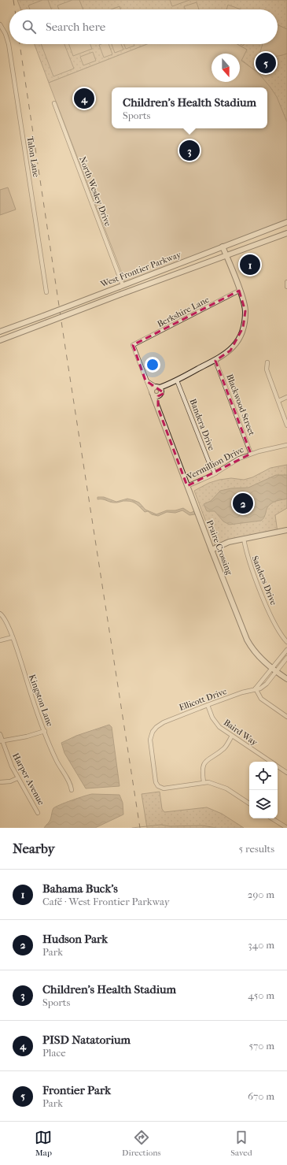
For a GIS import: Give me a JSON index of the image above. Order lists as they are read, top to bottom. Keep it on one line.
{"streets":{"street":["Talon Lane","North Wesley Drive","West Frontier Parkway","Berkshire Lane","Blackwood Street","Bandera Drive","Vermillion Drive","Praire Crossing","Sanders Drive","Ellicott Drive","Kingston Lane","Baird Way","Harper Avenue"]},"crossings":[["North Wesley Drive","West Frontier Parkway"],["Blackwood Street","Vermillion Drive"],["Bandera Drive","Vermillion Drive"],["Vermillion Drive","Praire Crossing"],["Praire Crossing","Ellicott Drive"],["Ellicott Drive","Baird Way"]],"north":"bottom","page":{"search":"Search here","pins":["5","4","3","1","2"],"popup":["Children's Health Stadium","Sports"],"heading":["Nearby","5 results"],"list":[{"mark":"1","name":"Bahama Buck's","note":"Café · West Frontier Parkway","value":"290 m"},{"mark":"2","name":"Hudson Park","note":"Park","value":"340 m"},{"mark":"3","name":"Children's Health Stadium","note":"Sports","value":"450 m"},{"mark":"4","name":"PISD Natatorium","note":"Place","value":"570 m"},{"mark":"5","name":"Frontier Park","note":"Park","value":"670 m"}],"nav":["Map","Directions","Saved"]}}
